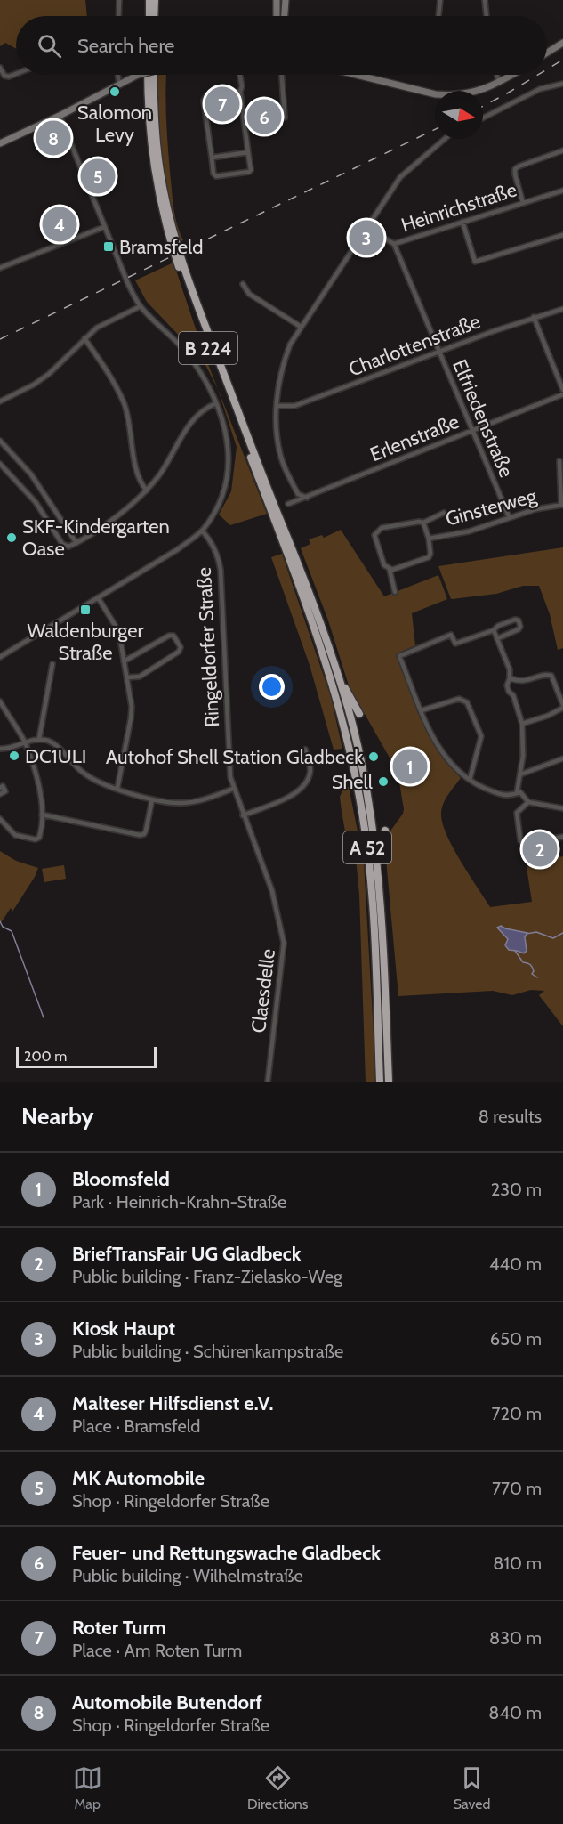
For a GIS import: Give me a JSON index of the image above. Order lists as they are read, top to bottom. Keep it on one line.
{"streets":{"highway":["B 224","A 52"],"street":["Heinrichstraße","Charlottenstraße","Elfriedenstraße","Erlenstraße","Ginsterweg","Ringeldorfer Straße","Claesdelle"]},"crossings":[["Heinrichstraße","Elfriedenstraße"],["Charlottenstraße","Elfriedenstraße"],["B 224","A 52"],["Elfriedenstraße","Erlenstraße"],["Elfriedenstraße","Ginsterweg"],["Ringeldorfer Straße","Claesdelle"]],"places":{"other":["Salomon Levy","SKF-Kindergarten Oase","DC1ULI","Autohof Shell Station Gladbeck","Shell"],"transit":["Bramsfeld","Waldenburger Straße"]},"scale_bar":"200 m","north":"right","page":{"search":"Search here","pins":["7","6","8","5","4","3","1","2"],"scale":"200 m","heading":["Nearby","8 results"],"list":[{"mark":"1","name":"Bloomsfeld","note":"Park · Heinrich-Krahn-Straße","value":"230 m"},{"mark":"2","name":"BriefTransFair UG Gladbeck","note":"Public building · Franz-Zielasko-Weg","value":"440 m"},{"mark":"3","name":"Kiosk Haupt","note":"Public building · Schürenkampstraße","value":"650 m"},{"mark":"4","name":"Malteser Hilfsdienst e.V.","note":"Place · Bramsfeld","value":"720 m"},{"mark":"5","name":"MK Automobile","note":"Shop · Ringeldorfer Straße","value":"770 m"},{"mark":"6","name":"Feuer- und Rettungswache Gladbeck","note":"Public building · Wilhelmstraße","value":"810 m"},{"mark":"7","name":"Roter Turm","note":"Place · Am Roten Turm","value":"830 m"},{"mark":"8","name":"Automobile Butendorf","note":"Shop · Ringeldorfer Straße","value":"840 m"}],"nav":["Map","Directions","Saved"]}}
